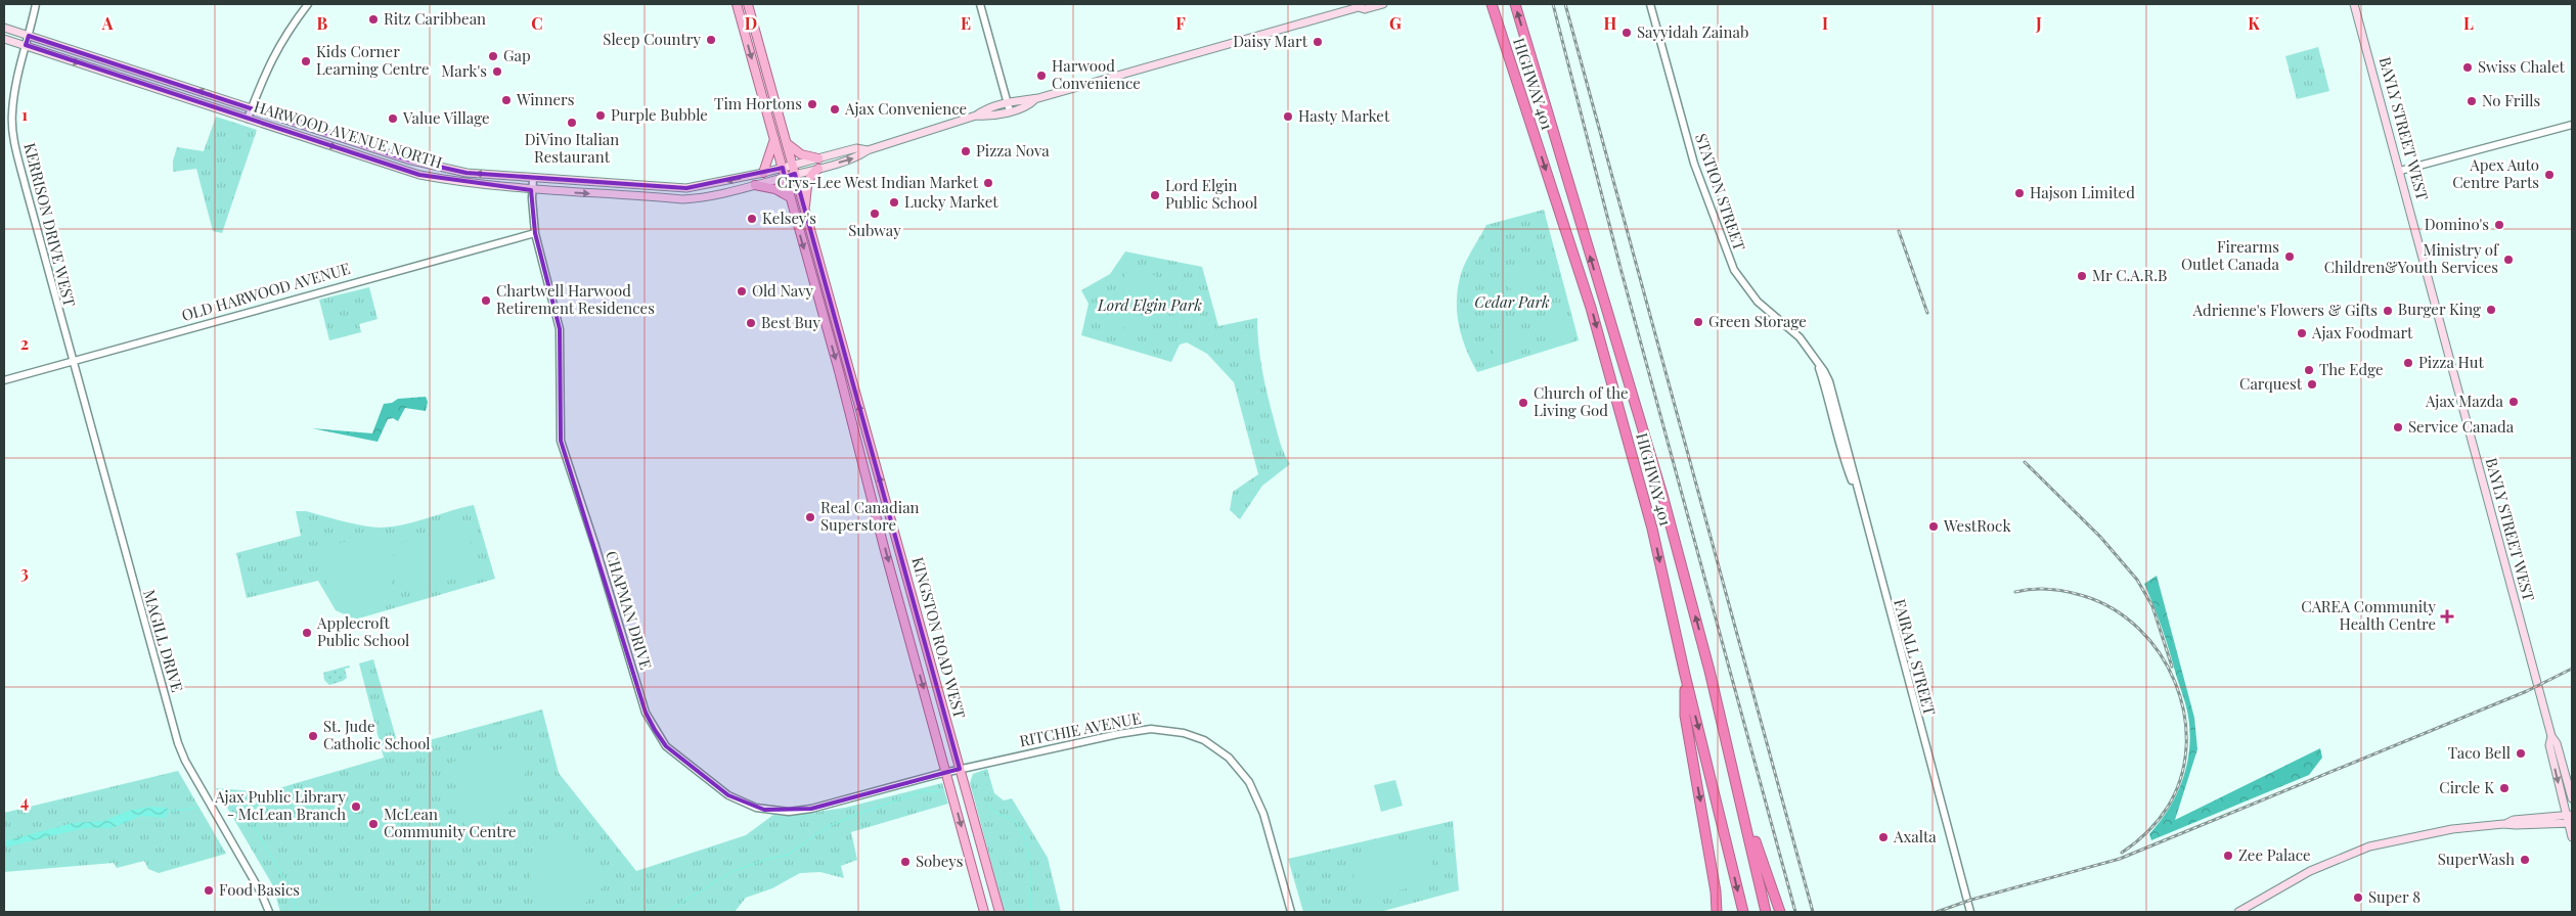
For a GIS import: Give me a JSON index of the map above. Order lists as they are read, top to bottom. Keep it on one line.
{"streets":{"highway":["HIGHWAY 401"],"main road":["BAYLY STREET WEST","HARWOOD AVENUE NORTH","KINGSTON ROAD WEST"],"street":["STATION STREET","KERRISON DRIVE WEST","OLD HARWOOD AVENUE","CHAPMAN DRIVE","MAGILL DRIVE","FAIRALL STREET","RITCHIE AVENUE"]},"crossings":[["HARWOOD AVENUE NORTH","KERRISON DRIVE WEST"],["HARWOOD AVENUE NORTH","CHAPMAN DRIVE"],["HARWOOD AVENUE NORTH","KINGSTON ROAD WEST"],["STATION STREET","FAIRALL STREET"],["KERRISON DRIVE WEST","OLD HARWOOD AVENUE"],["KERRISON DRIVE WEST","MAGILL DRIVE"],["OLD HARWOOD AVENUE","CHAPMAN DRIVE"],["OLD HARWOOD AVENUE","MAGILL DRIVE"],["CHAPMAN DRIVE","KINGSTON ROAD WEST"],["CHAPMAN DRIVE","RITCHIE AVENUE"],["KINGSTON ROAD WEST","RITCHIE AVENUE"]],"parks":["Cedar Park","Lord Elgin Park"],"places":{"other":["Ritz Caribbean","Sayyidah Zainab","Sleep Country","Daisy Mart","Gap","Kids Corner Learning Centre","Swiss Chalet","Mark's","Harwood Convenience","Winners","No Frills","Tim Hortons","Ajax Convenience","Purple Bubble","Hasty Market","Value Village","DiVino Italian Restaurant","Pizza Nova","Apex Auto Centre Parts","Crys-Lee West Indian Market","Hajson Limited","Lord Elgin Public School","Lucky Market","Subway","Kelsey's","Domino's","Firearms Outlet Canada","Ministry of Children&Youth Services","Mr C.A.R.B","Old Navy","Chartwell Harwood Retirement Residences","Burger King","Adrienne's Flowers & Gifts","Green Storage","Best Buy","Ajax Foodmart","Pizza Hut","The Edge","Carquest","Ajax Mazda","Church of the Living God","Service Canada","Real Canadian Superstore","WestRock","Applecroft Public School","St. Jude Catholic School","Taco Bell","Circle K","Ajax Public Library - McLean Branch","McLean Community Centre","Axalta","Zee Palace","SuperWash","Sobeys","Food Basics","Super 8"],"health":["CAREA Community Health Centre"]},"grid":{"columns":["A","B","C","D","E","F","G","H","I","J","K","L"],"rows":["1","2","3","4"]}}
